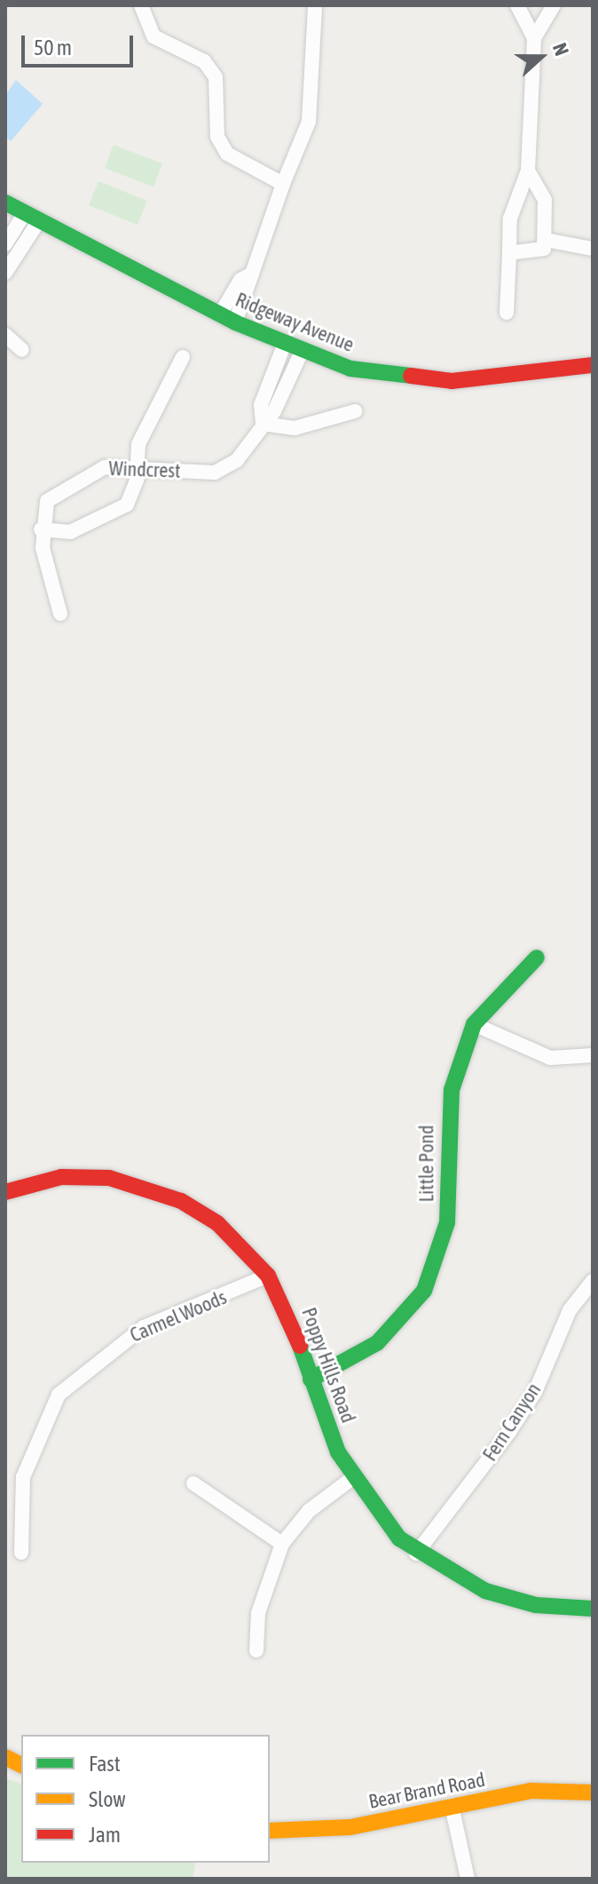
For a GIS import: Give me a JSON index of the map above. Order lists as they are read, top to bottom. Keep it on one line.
{"streets":{"street":["Ridgeway Avenue","Windcrest","Little Pond","Carmel Woods","Poppy Hills Road","Fern Canyon","Bear Brand Road"]},"crossings":[["Ridgeway Avenue","Windcrest"],["Little Pond","Poppy Hills Road"],["Carmel Woods","Poppy Hills Road"],["Poppy Hills Road","Fern Canyon"]],"legend":["Fast","Slow","Jam"],"scale_bar":"50 m","north":"right"}
